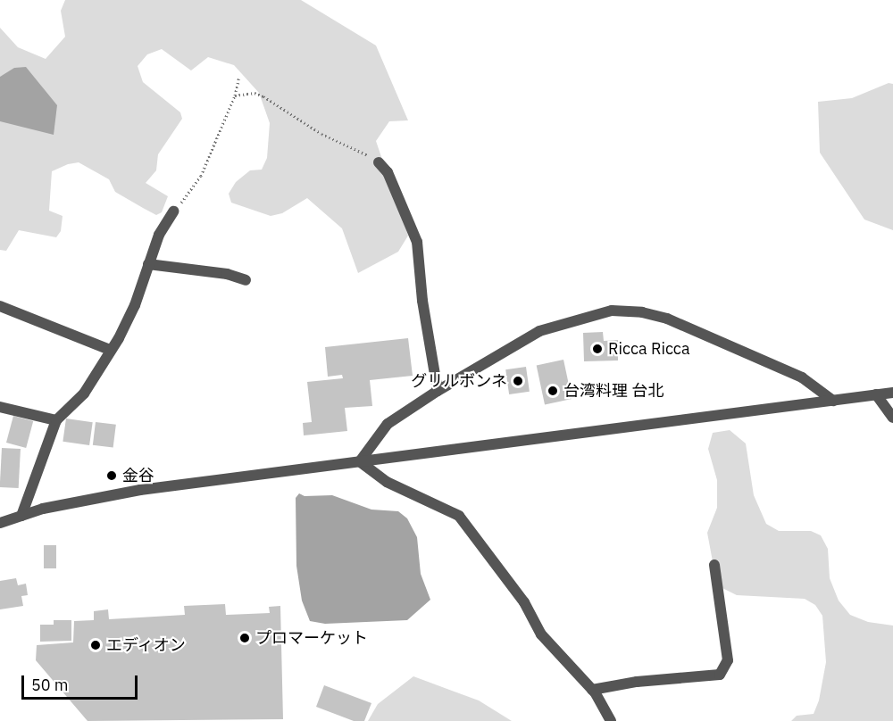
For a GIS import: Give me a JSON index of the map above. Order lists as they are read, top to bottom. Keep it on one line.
{"places":["Ricca Ricca","グリルボンネ","台湾料理 台北","金谷","プロマーケット","エディオン"],"scale_bar":"50 m"}
